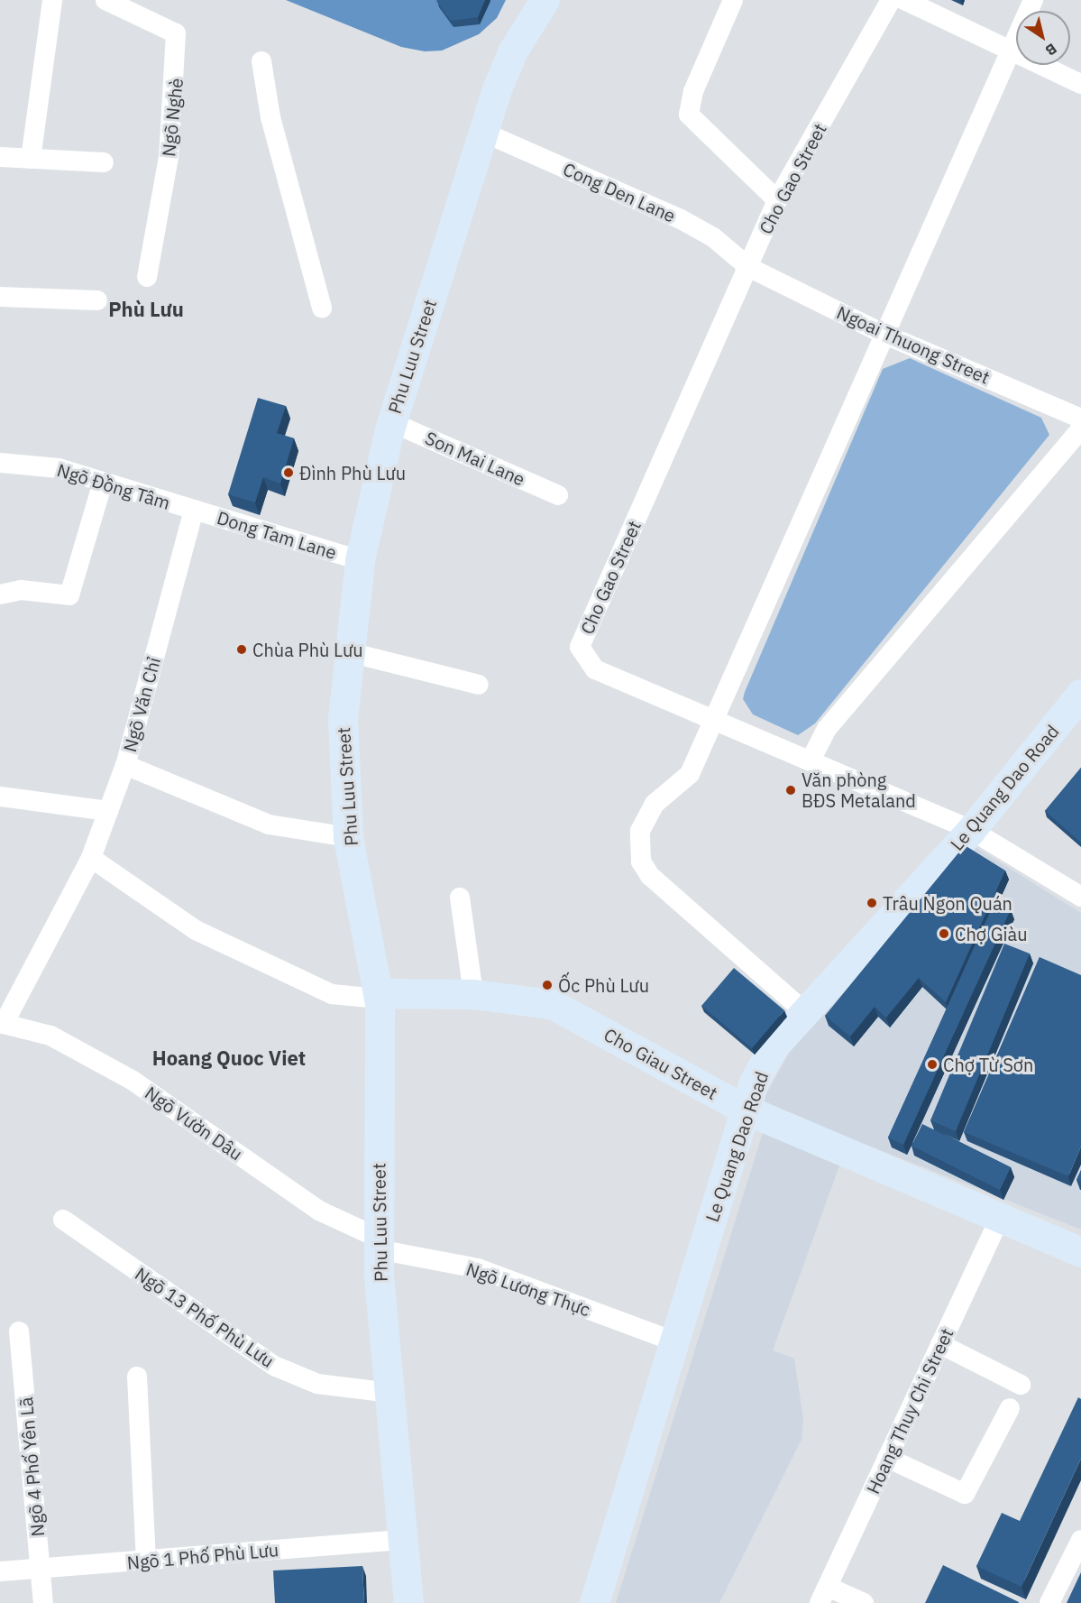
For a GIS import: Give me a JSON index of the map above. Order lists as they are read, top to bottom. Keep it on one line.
{"streets":{"main road":["Phu Luu Street","Le Quang Dao Road","Cho Giau Street"],"street":["Ngõ Nghè","Cho Gao Street","Cong Den Lane","Ngoai Thuong Street","Son Mai Lane","Ngõ Đồng Tâm","Dong Tam Lane","Ngõ Văn Chỉ","Ngõ Vườn Dâu","Ngõ Lương Thực","Ngõ 13 Phố Phù Lưu","Hoang Thuy Chi Street","Ngõ 4 Phố Yên Lã","Ngõ 1 Phố Phù Lưu"]},"crossings":[["Cho Gao Street","Cong Den Lane"],["Cho Gao Street","Ngoai Thuong Street"],["Cho Gao Street","Le Quang Dao Road"],["Cong Den Lane","Ngoai Thuong Street"],["Cong Den Lane","Phu Luu Street"],["Phu Luu Street","Son Mai Lane"],["Phu Luu Street","Dong Tam Lane"],["Phu Luu Street","Ngõ Văn Chỉ"],["Phu Luu Street","Cho Giau Street"],["Phu Luu Street","Ngõ Vườn Dâu"],["Phu Luu Street","Ngõ Lương Thực"],["Phu Luu Street","Ngõ 13 Phố Phù Lưu"],["Phu Luu Street","Ngõ 1 Phố Phù Lưu"],["Ngõ Đồng Tâm","Dong Tam Lane"],["Ngõ Đồng Tâm","Ngõ Văn Chỉ"],["Dong Tam Lane","Ngõ Văn Chỉ"],["Le Quang Dao Road","Cho Giau Street"],["Le Quang Dao Road","Ngõ Lương Thực"],["Cho Giau Street","Hoang Thuy Chi Street"],["Ngõ Vườn Dâu","Ngõ Lương Thực"],["Ngõ 4 Phố Yên Lã","Ngõ 1 Phố Phù Lưu"]],"districts":["Phù Lưu","Hoang Quoc Viet"],"places":["Đình Phù Lưu","Chùa Phù Lưu","Văn phòng BĐS Metaland","Trâu Ngon Quán","Chợ Giàu","Ốc Phù Lưu","Chợ Từ Sơn"],"north":"bottom right"}
